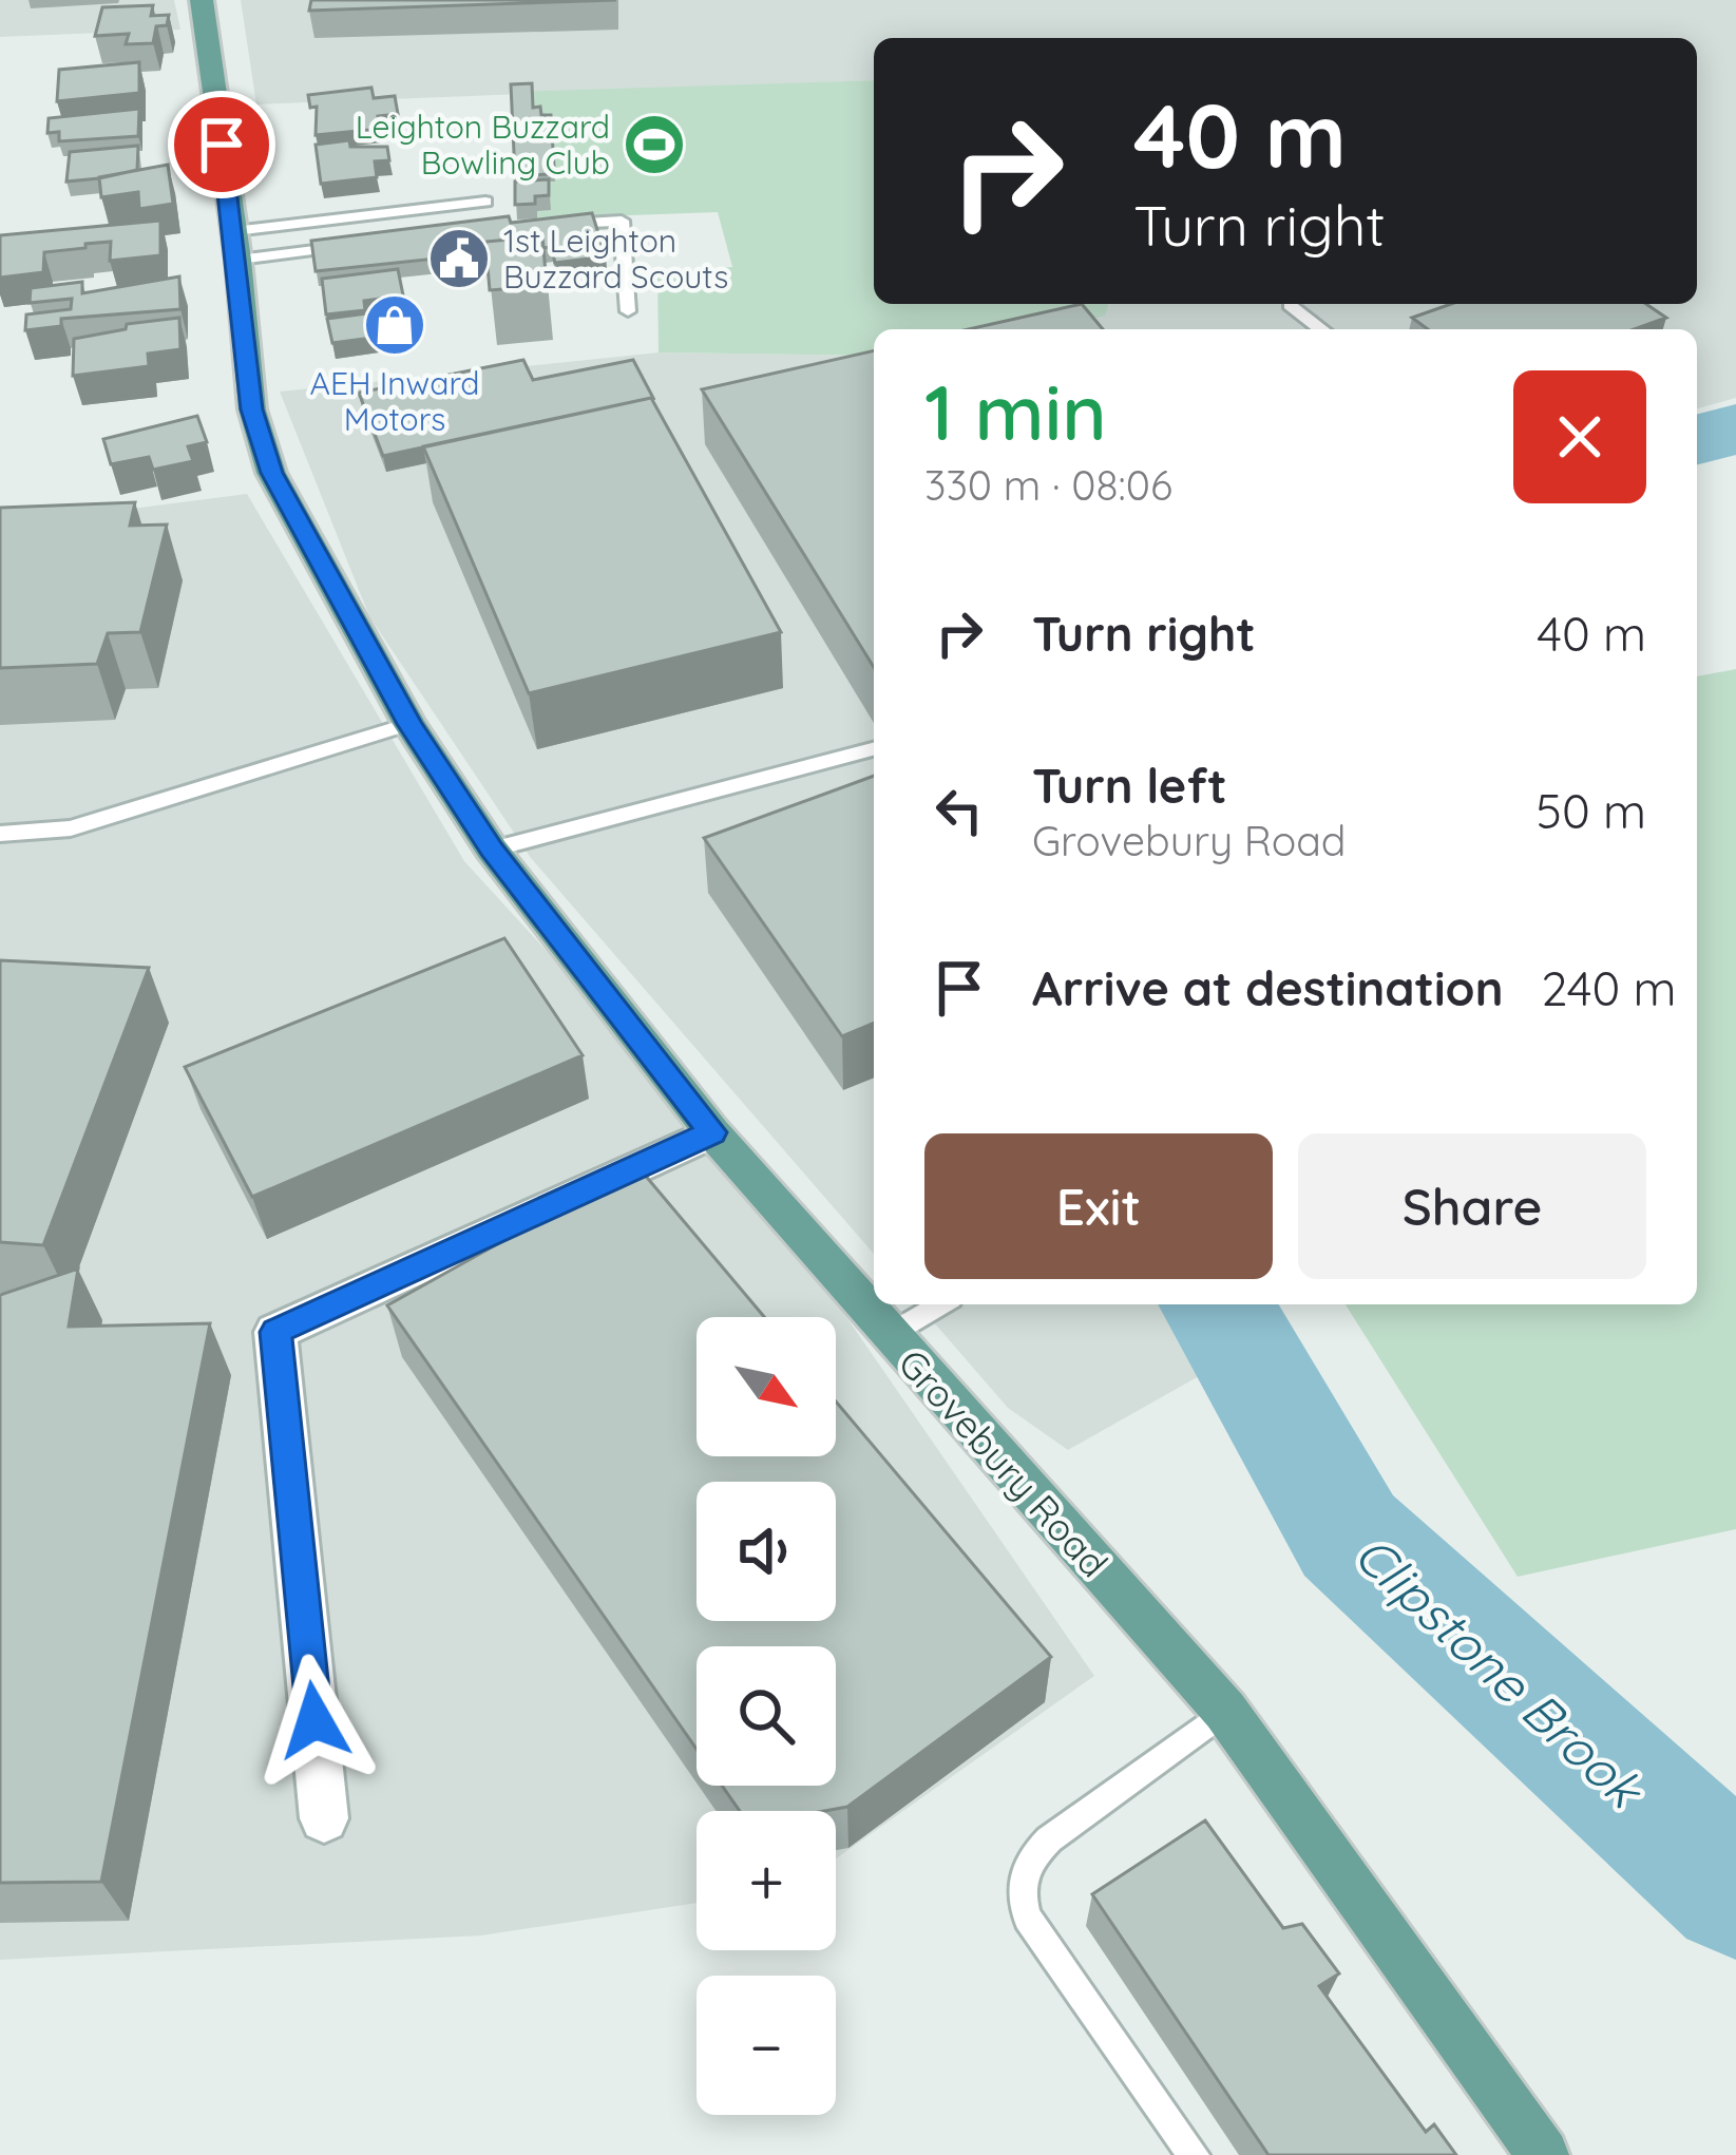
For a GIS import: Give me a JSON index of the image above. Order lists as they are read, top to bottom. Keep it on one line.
{"streets":{"main road":["Grovebury Road"]},"water":["Clipstone Brook"],"places":{"sports":["Leighton Buzzard Bowling Club"],"public building":["1st Leighton Buzzard Scouts"],"shop":["AEH Inward Motors"]},"north":"bottom right","page":{"turn":["40 m","Turn right"],"heading":["1 min","330 m · 08:06"],"list":[{"name":"Turn right","value":"40 m"},{"name":"Turn left","note":"Grovebury Road","value":"50 m"},{"name":"Arrive at destination","value":"240 m"}],"buttons":["Exit","Share"],"map_buttons":["+","−"]}}
